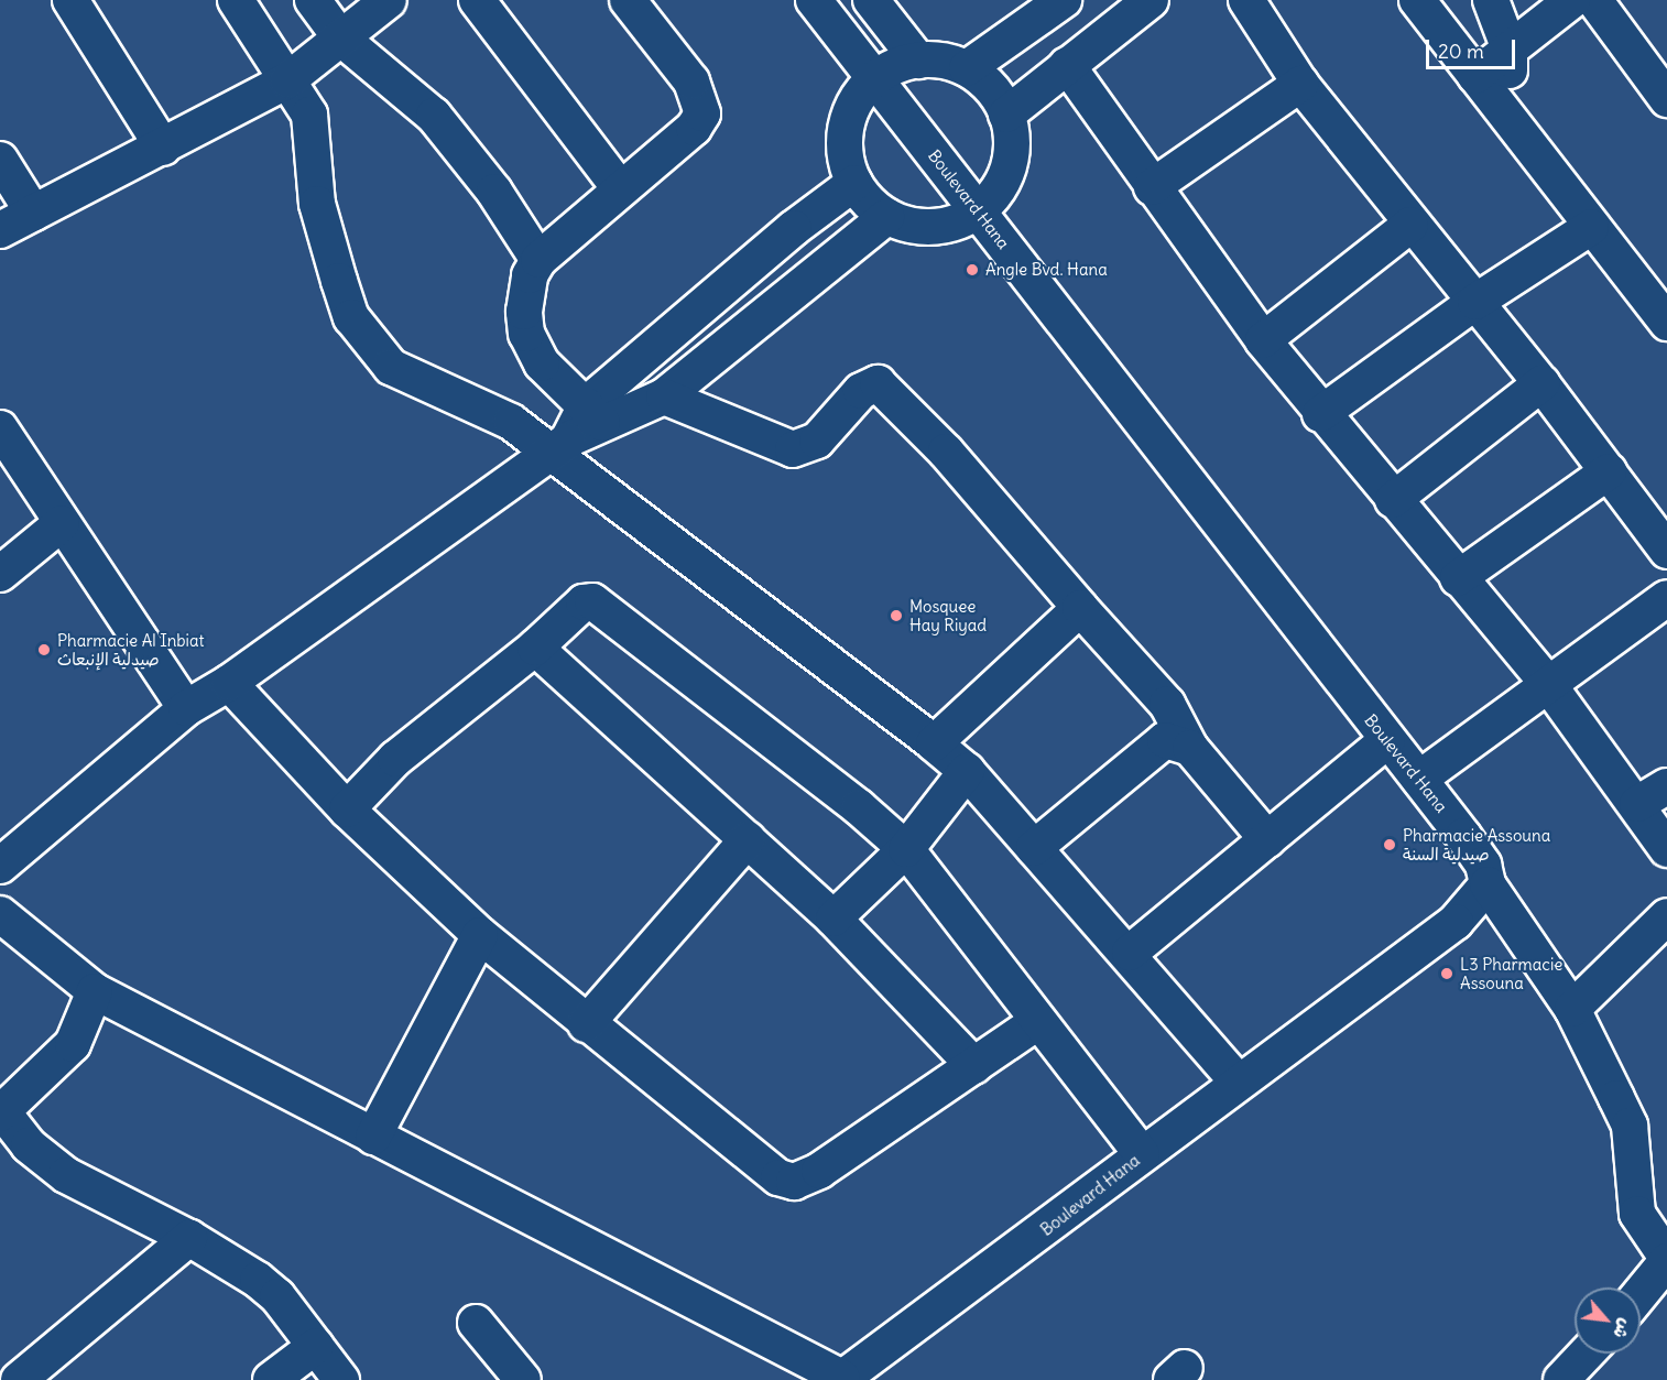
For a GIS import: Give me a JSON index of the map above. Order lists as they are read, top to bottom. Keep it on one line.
{"streets":{"street":["Boulevard Hana"]},"places":["Angle Bvd. Hana","Mosquee Hay Riyad","Pharmacie Al Inbiat صيدلية الإنبعاث","Pharmacie Assouna صيدلية السنة","L3 Pharmacie Assouna"],"scale_bar":"20 m","north":"bottom right"}
